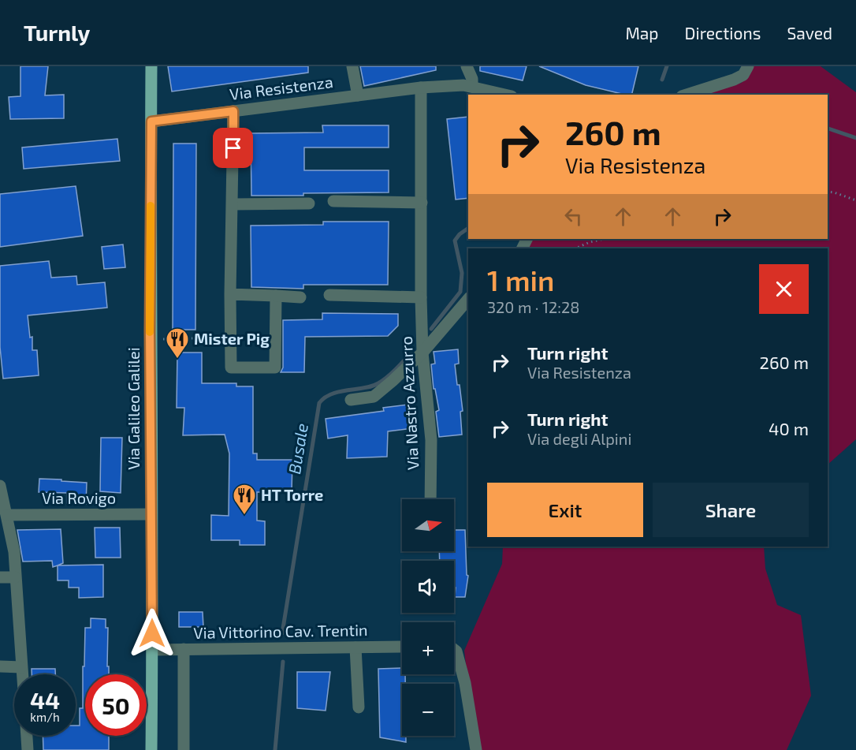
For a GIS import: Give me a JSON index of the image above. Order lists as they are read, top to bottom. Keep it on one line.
{"streets":{"main road":["Via Galileo Galilei"],"street":["Via Resistenza","Via Nastro Azzurro","Via Rovigo","Via Vittorino Cav. Trentin"]},"crossings":[["Via Resistenza","Via Nastro Azzurro"],["Via Resistenza","Via Galileo Galilei"],["Via Galileo Galilei","Via Rovigo"],["Via Galileo Galilei","Via Vittorino Cav. Trentin"]],"water":["Busale"],"places":{"restaurant":["Mister Pig","HT Torre"]},"north":"right","page":{"header":"Turnly","nav":["Map","Directions","Saved"],"turn":["260 m","Via Resistenza"],"heading":["1 min","320 m · 12:28"],"list":[{"name":"Turn right","note":"Via Resistenza","value":"260 m"},{"name":"Turn right","note":"Via degli Alpini","value":"40 m"}],"buttons":["Exit","Share"],"map_buttons":["+","−"],"speed":"44 km/h","limit":"50"}}
